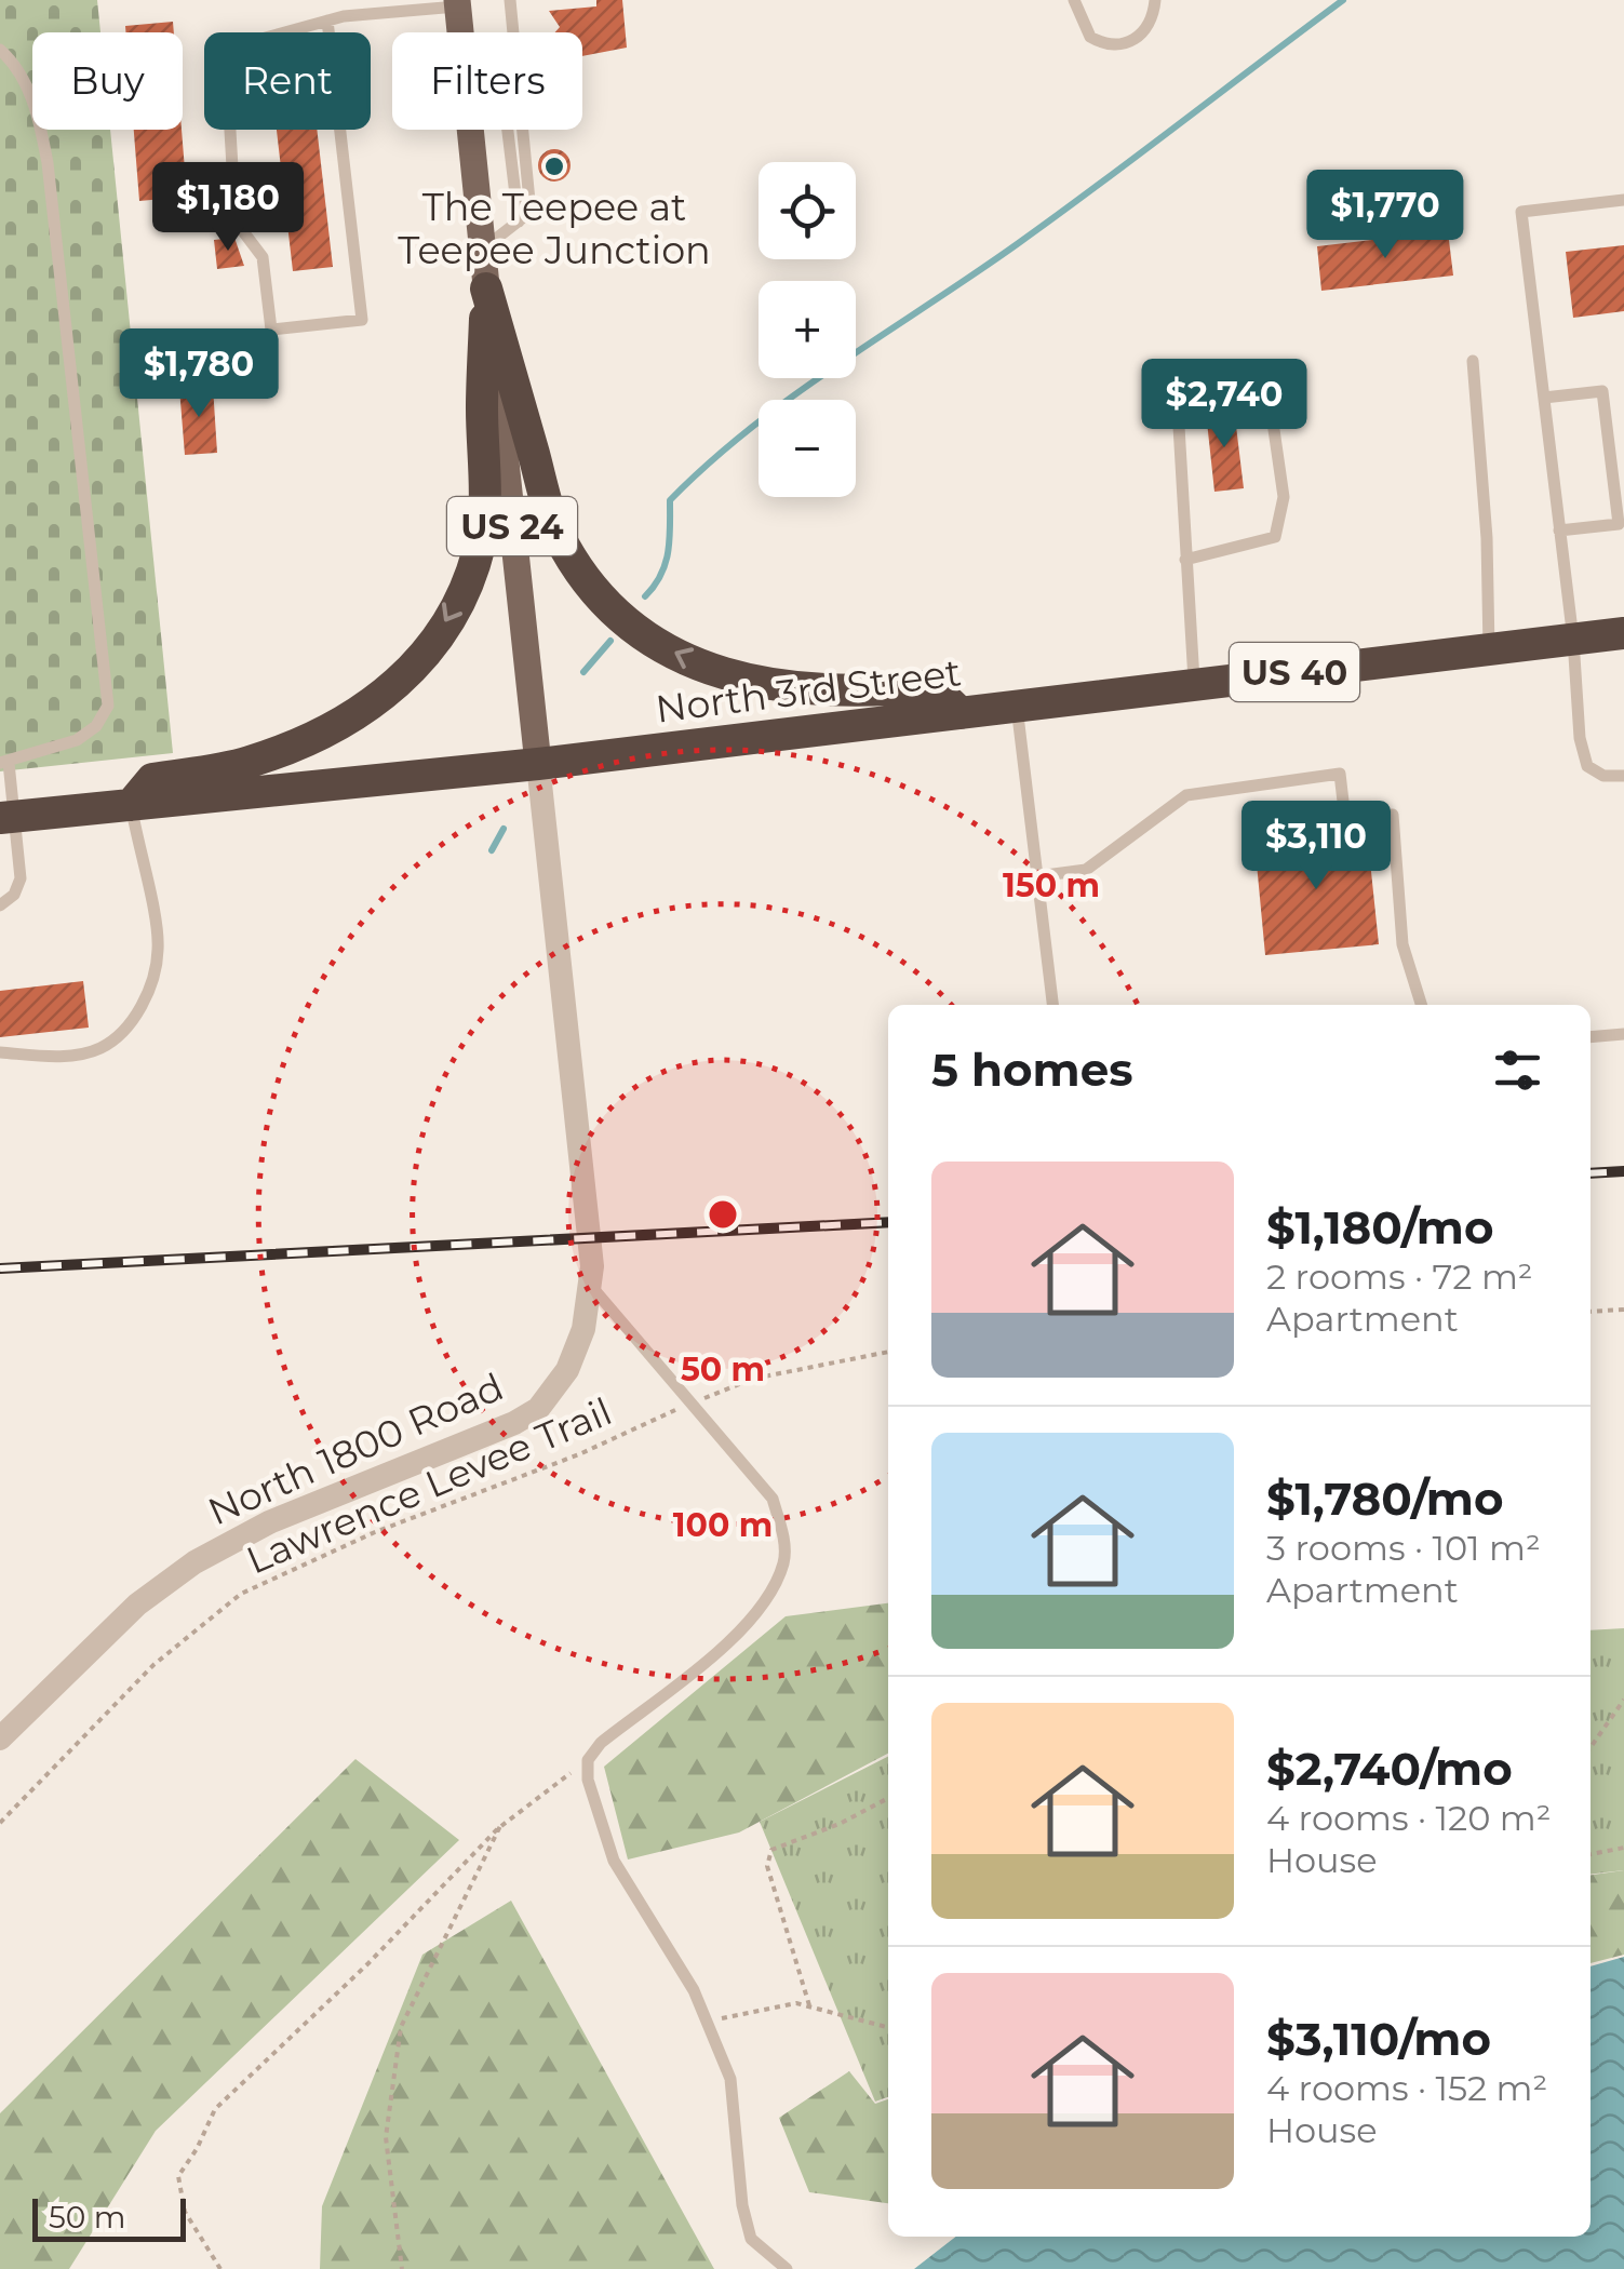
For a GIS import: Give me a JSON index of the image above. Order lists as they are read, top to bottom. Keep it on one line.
{"streets":{"highway":["US 40","North 3rd Street"],"main road":["US 24"],"street":["North 1800 Road"],"path":["Lawrence Levee Trail"]},"crossings":[["US 24","North 3rd Street"],["US 24","North 1800 Road"],["North 3rd Street","North 1800 Road"]],"places":["The Teepee at Teepee Junction"],"scale_bar":"50 m","page":{"chip":["Buy","Rent","Filters"],"map_buttons":["+","−"],"price":["$1,180","$1,770","$1,780","$2,740","$3,110"],"heading":"5 homes","list":[{"name":"$1,180/mo","note":"2 rooms · 72 m² · Apartment"},{"name":"$1,780/mo","note":"3 rooms · 101 m² · Apartment"},{"name":"$2,740/mo","note":"4 rooms · 120 m² · House"},{"name":"$3,110/mo","note":"4 rooms · 152 m² · House"}],"scale":"50 m"},"rings":["150 m","50 m","100 m"]}
